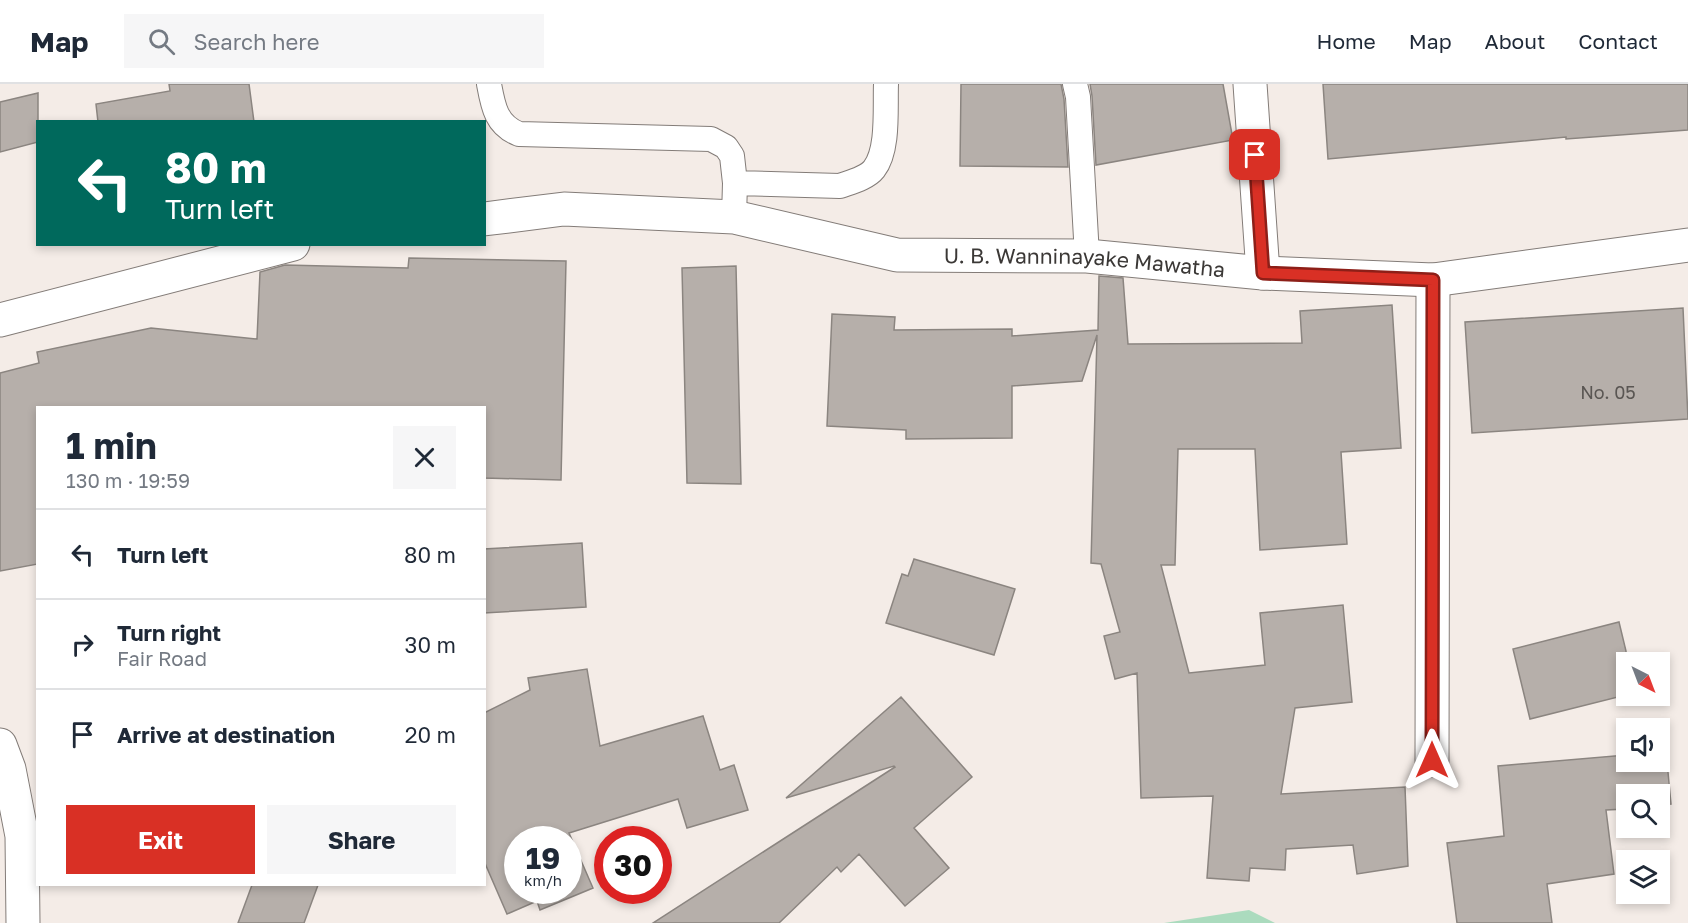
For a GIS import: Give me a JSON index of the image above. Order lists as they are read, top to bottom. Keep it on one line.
{"streets":{"main road":["U. B. Wanninayake Mawatha"]},"house_numbers":["No. 05"],"north":"bottom right","page":{"header":"Map","search":"Search here","nav":["Home","Map","About","Contact"],"turn":["80 m","Turn left"],"heading":["1 min","130 m · 19:59"],"list":[{"name":"Turn left","value":"80 m"},{"name":"Turn right","note":"Fair Road","value":"30 m"},{"name":"Arrive at destination","value":"20 m"}],"buttons":["Exit","Share"],"speed":"19 km/h","limit":"30"}}
